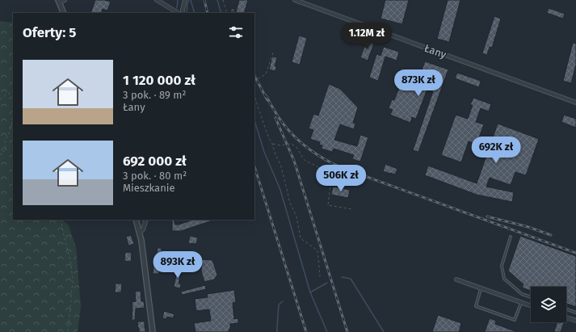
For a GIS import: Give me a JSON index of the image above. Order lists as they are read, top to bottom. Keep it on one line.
{"streets":{"street":["Łany"]},"page":{"heading":"Oferty: 5","price":["1.12M zł","873K zł","692K zł","506K zł","893K zł"],"list":[{"name":"1 120 000 zł","note":"3 pok. · 89 m² · Łany"},{"name":"692 000 zł","note":"3 pok. · 80 m² · Mieszkanie"}]}}
